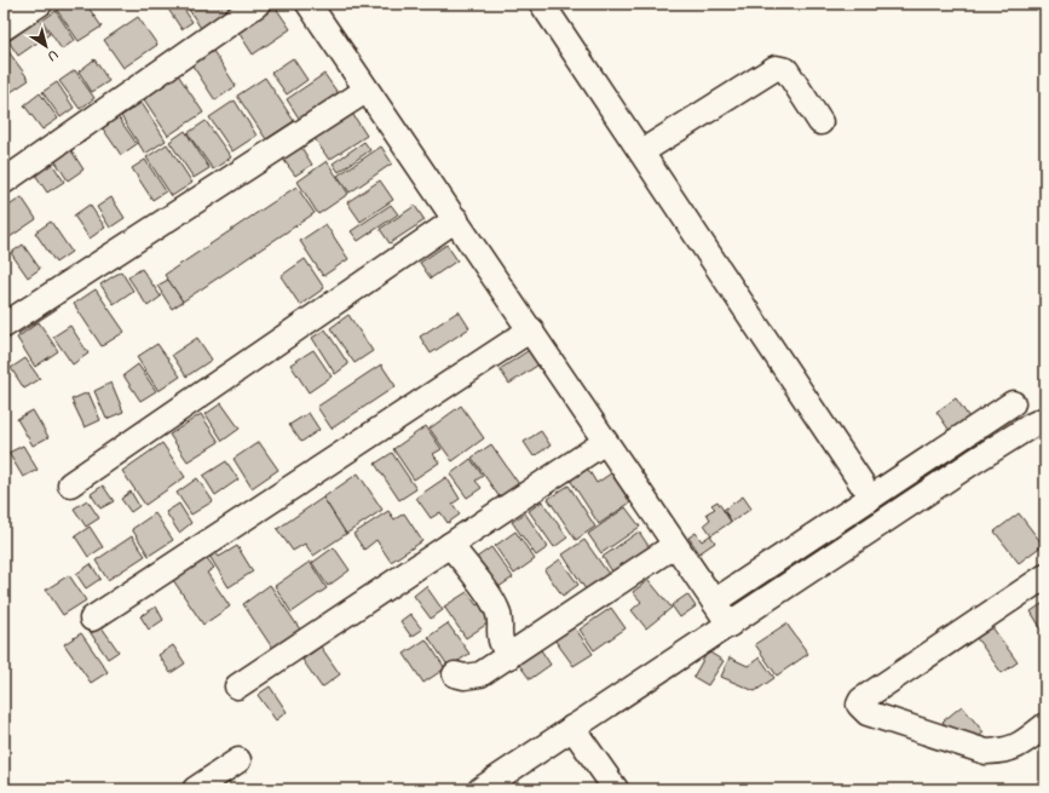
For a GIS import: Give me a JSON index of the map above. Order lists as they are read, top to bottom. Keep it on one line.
{"north":"bottom right"}
